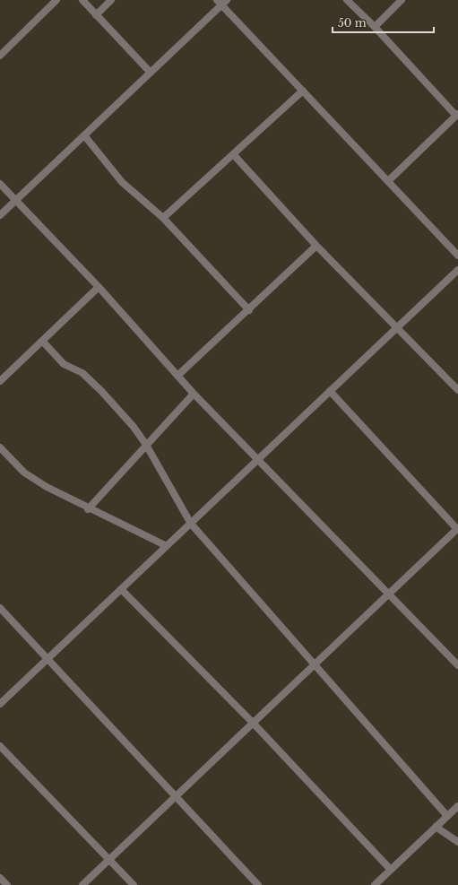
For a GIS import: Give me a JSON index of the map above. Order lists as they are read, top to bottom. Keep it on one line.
{"scale_bar":"50 m"}
